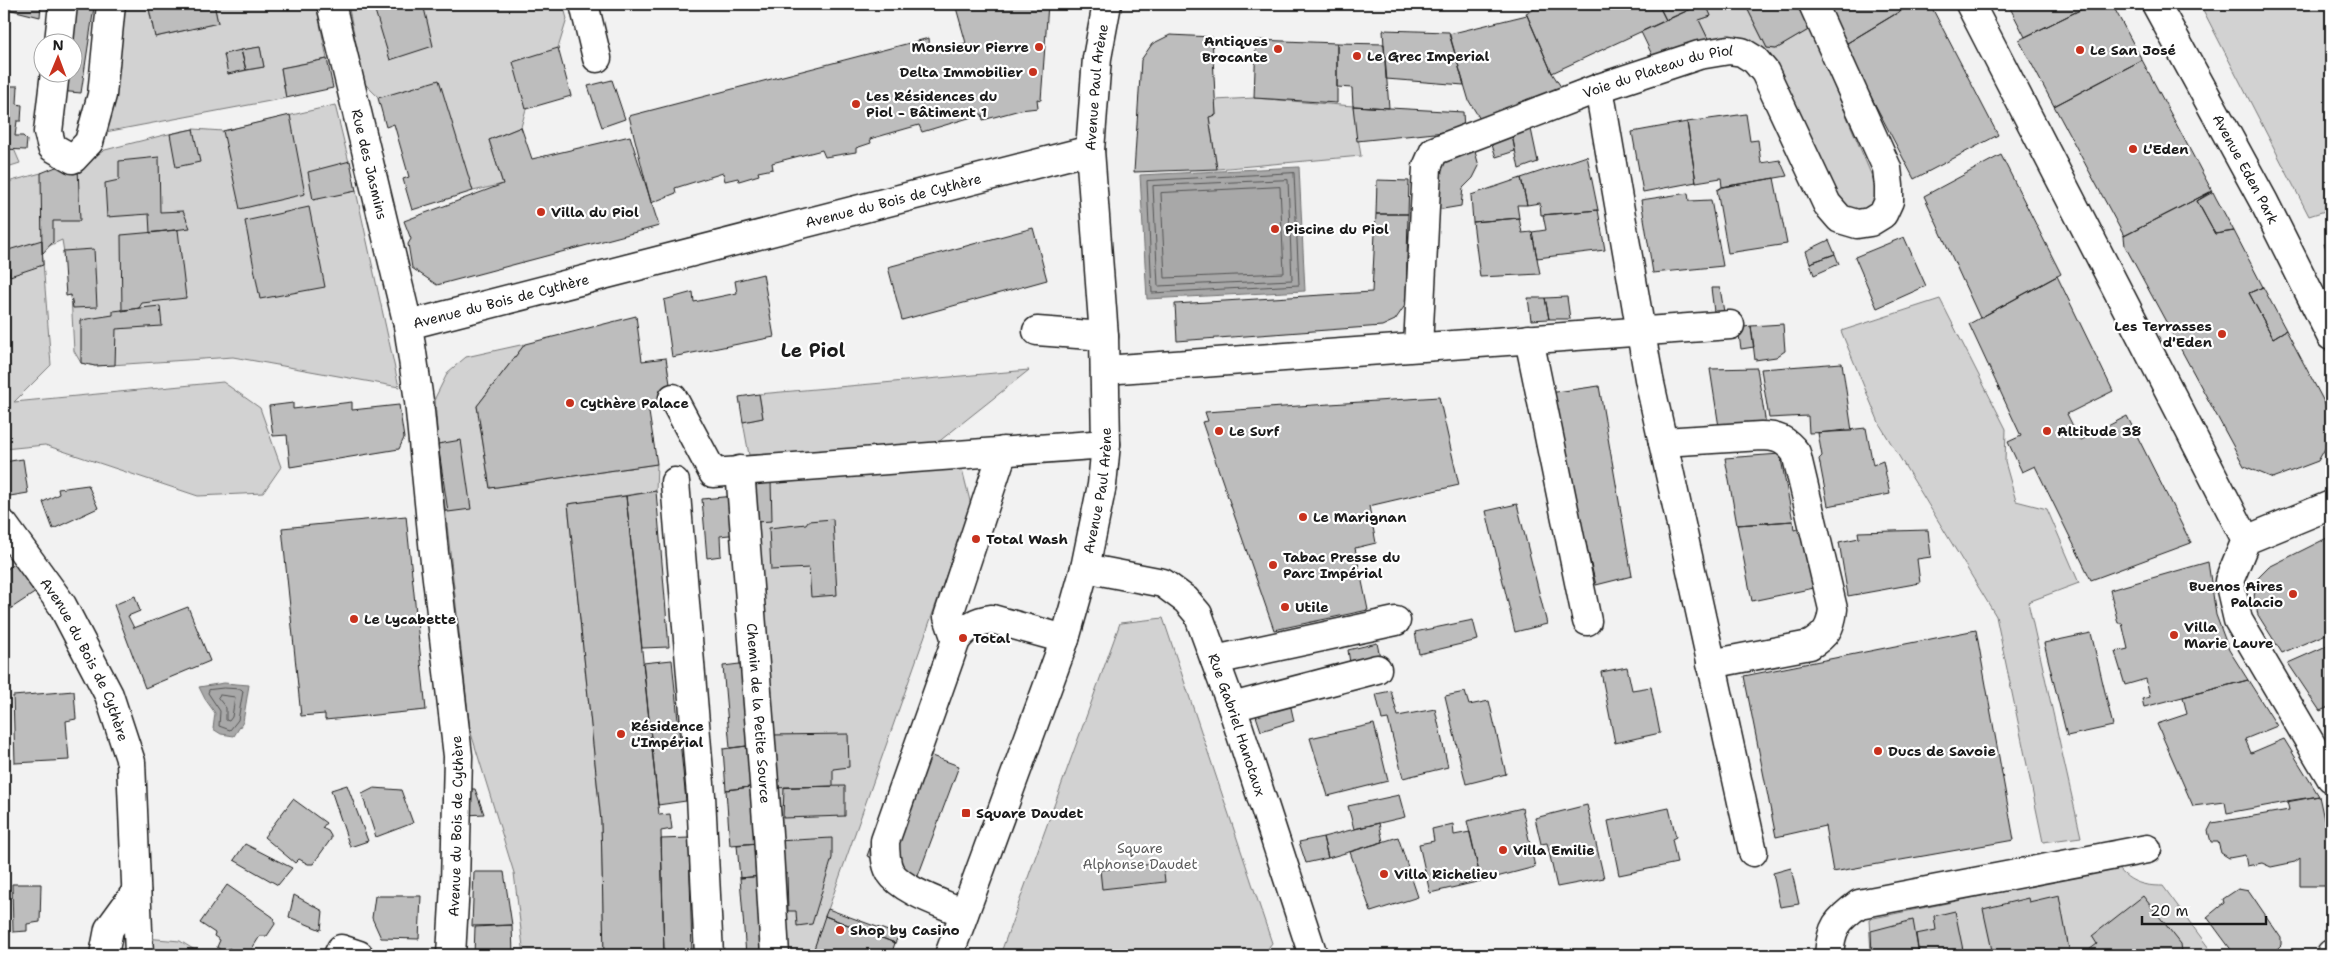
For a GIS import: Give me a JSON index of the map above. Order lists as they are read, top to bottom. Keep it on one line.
{"streets":{"street":["Voie du Plateau du Piol","Avenue Paul Arène","Rue des Jasmins","Avenue Eden Park","Avenue du Bois de Cythère","Chemin de la Petite Source","Rue Gabriel Hanotaux"]},"crossings":[["Avenue Paul Arène","Avenue du Bois de Cythère"],["Avenue Paul Arène","Rue Gabriel Hanotaux"],["Rue des Jasmins","Avenue du Bois de Cythère"]],"districts":["Le Piol"],"parks":["Square Alphonse Daudet"],"places":{"other":["Monsieur Pierre","Antiques Brocante","Le San José","Le Grec Imperial","Delta Immobilier","Les Résidences du Piol - Bâtiment 1","L'Eden","Villa du Piol","Piscine du Piol","Les Terrasses d'Eden","Cythère Palace","Le Surf","Altitude 38","Le Marignan","Total Wash","Tabac Presse du Parc Impérial","Buenos Aires Palacio","Utile","Le Lycabette","Villa Marie Laure","Total","Résidence L'Impérial","Ducs de Savoie","Villa Emilie","Villa Richelieu","Shop by Casino"],"transit":["Square Daudet"]},"scale_bar":"20 m","north":"top"}
